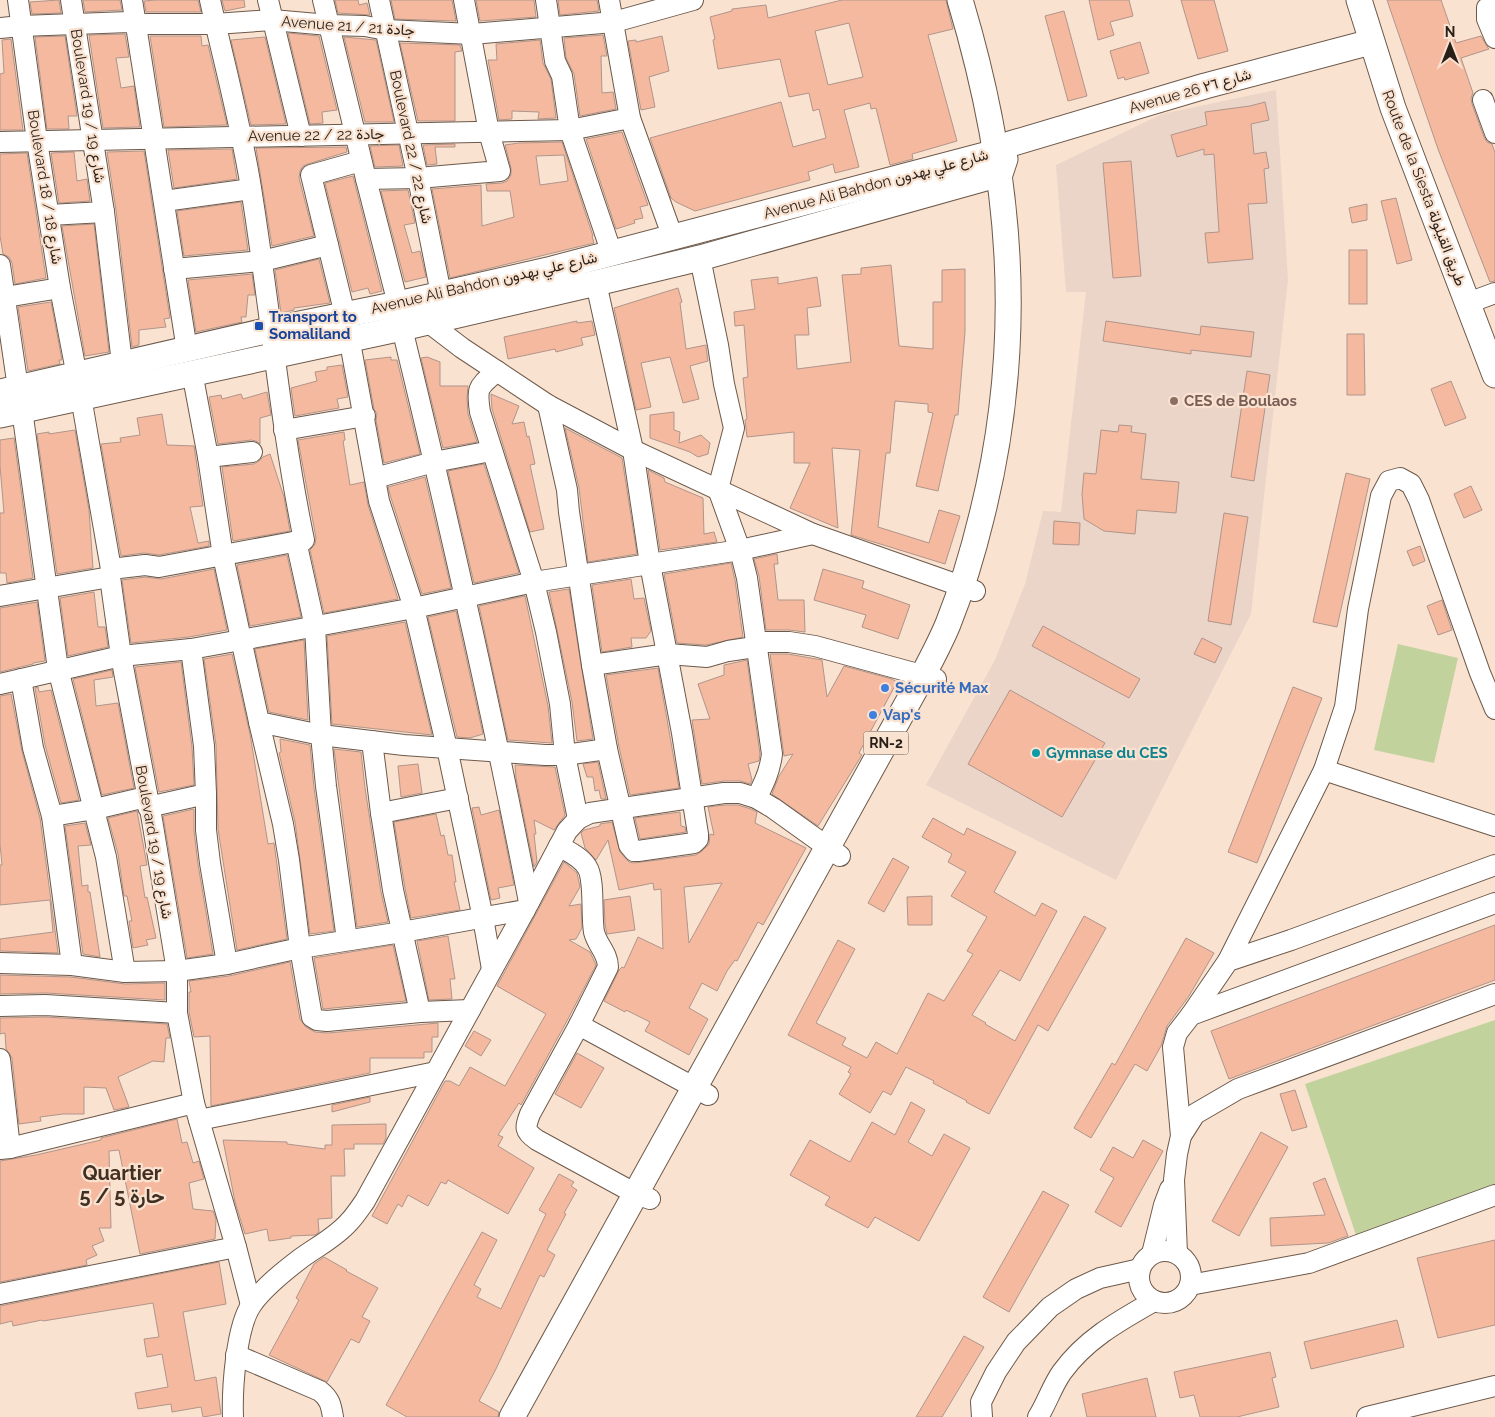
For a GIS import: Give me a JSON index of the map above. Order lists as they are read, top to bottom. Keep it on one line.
{"streets":{"main road":["Avenue 26 شارع ٢٦","Avenue Ali Bahdon شارع علي بهدون","Route de la Siesta طريق القيلولة","RN-2"],"street":["Avenue 21 / جادة 21","Boulevard 19 / شارع 19","Avenue 22 / جادة 22","Boulevard 22 / شارع 22","Boulevard 18 / شارع 18"]},"crossings":[["Avenue 21 / جادة 21","Boulevard 19 / شارع 19"],["Avenue 21 / جادة 21","Boulevard 22 / شارع 22"],["Avenue 21 / جادة 21","Boulevard 18 / شارع 18"],["Avenue 26 شارع ٢٦","Avenue Ali Bahdon شارع علي بهدون"],["Avenue 26 شارع ٢٦","Route de la Siesta طريق القيلولة"],["Avenue 26 شارع ٢٦","RN-2"],["Boulevard 19 / شارع 19","Avenue 22 / جادة 22"],["Boulevard 19 / شارع 19","Avenue Ali Bahdon شارع علي بهدون"],["Boulevard 19 / شارع 19","Boulevard 18 / شارع 18"],["Avenue 22 / جادة 22","Boulevard 22 / شارع 22"],["Avenue 22 / جادة 22","Boulevard 18 / شارع 18"],["Boulevard 22 / شارع 22","Avenue Ali Bahdon شارع علي بهدون"],["Avenue Ali Bahdon شارع علي بهدون","Boulevard 18 / شارع 18"],["Avenue Ali Bahdon شارع علي بهدون","RN-2"]],"districts":["Quartier 5 / حارة 5"],"places":{"transit":["Transport to Somaliland"],"other":["CES de Boulaos","Sécurité Max","Vap's","Gymnase du CES"]},"north":"top"}
